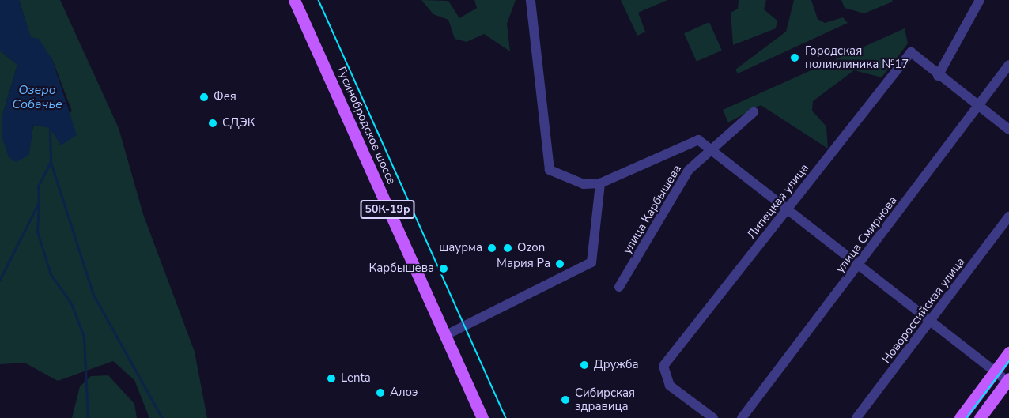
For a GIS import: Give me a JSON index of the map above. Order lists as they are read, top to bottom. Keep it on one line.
{"streets":{"main road":["Гусинобродское шоссе","50К-19р"],"street":["Липецкая улица","улица Карбышева","улица Смирнова","Новороссийская улица"]},"water":["Озеро Собачье"],"places":["Городская поликлиника №17","Фея","СДЭК","шаурма","Ozon","Мария Ра","Карбышева","Дружба","Lenta","Алоэ","Сибирская здравица"]}
